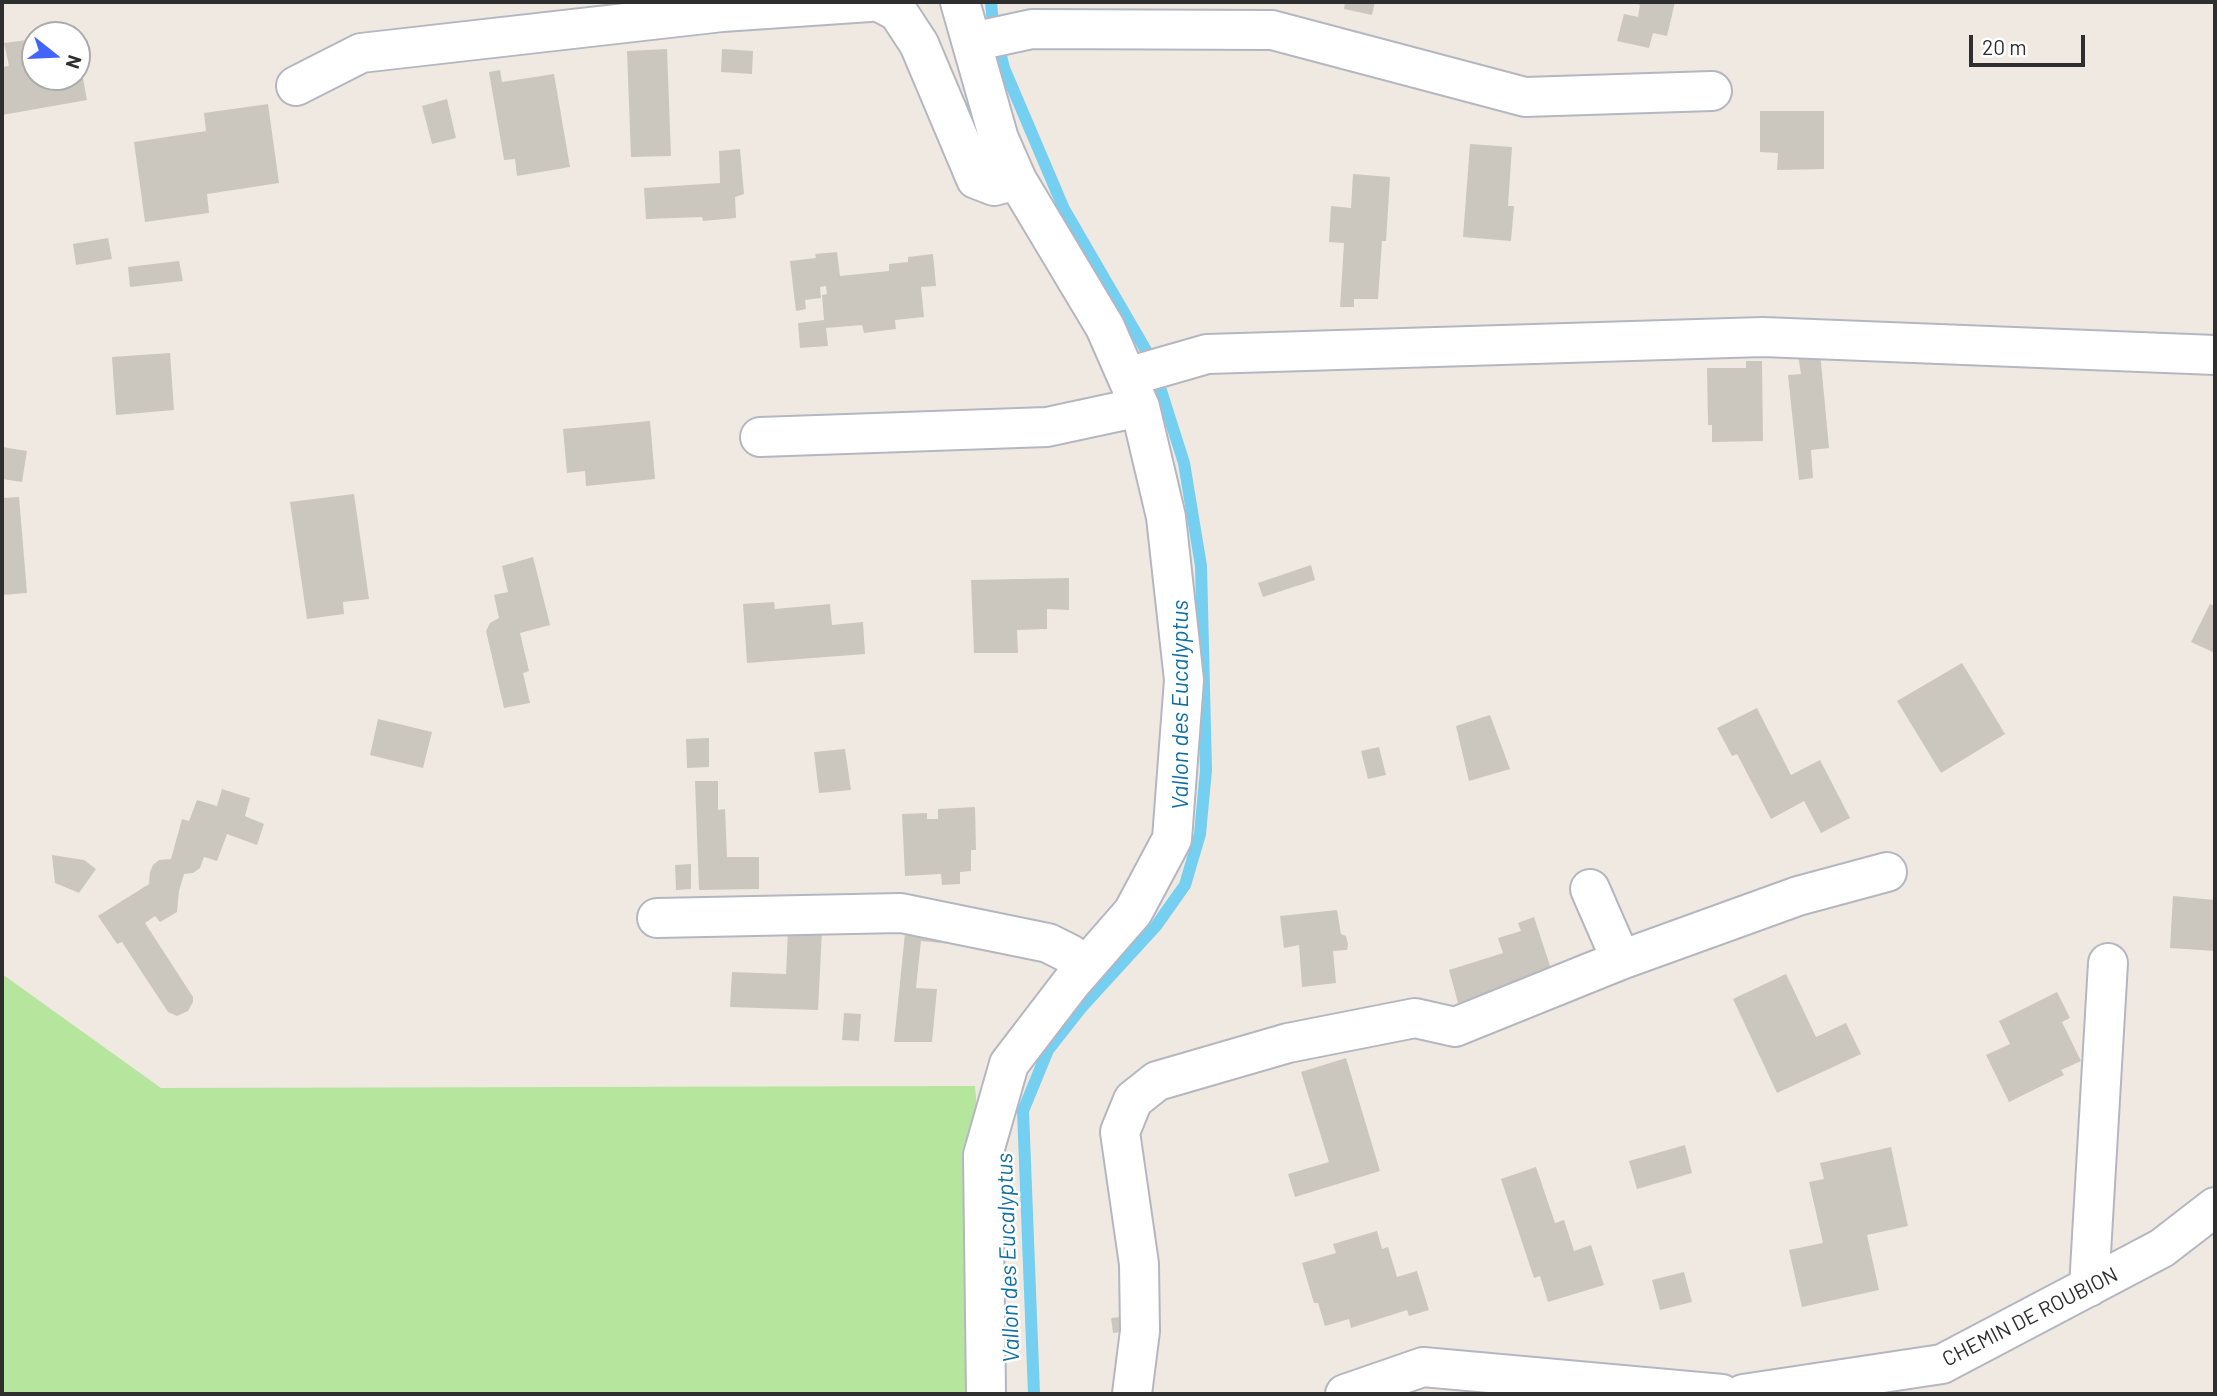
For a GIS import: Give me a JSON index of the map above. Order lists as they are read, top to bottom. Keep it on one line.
{"streets":{"street":["CHEMIN DE ROUBION"]},"water":["Vallon des Eucalyptus"],"scale_bar":"20 m","north":"right"}
